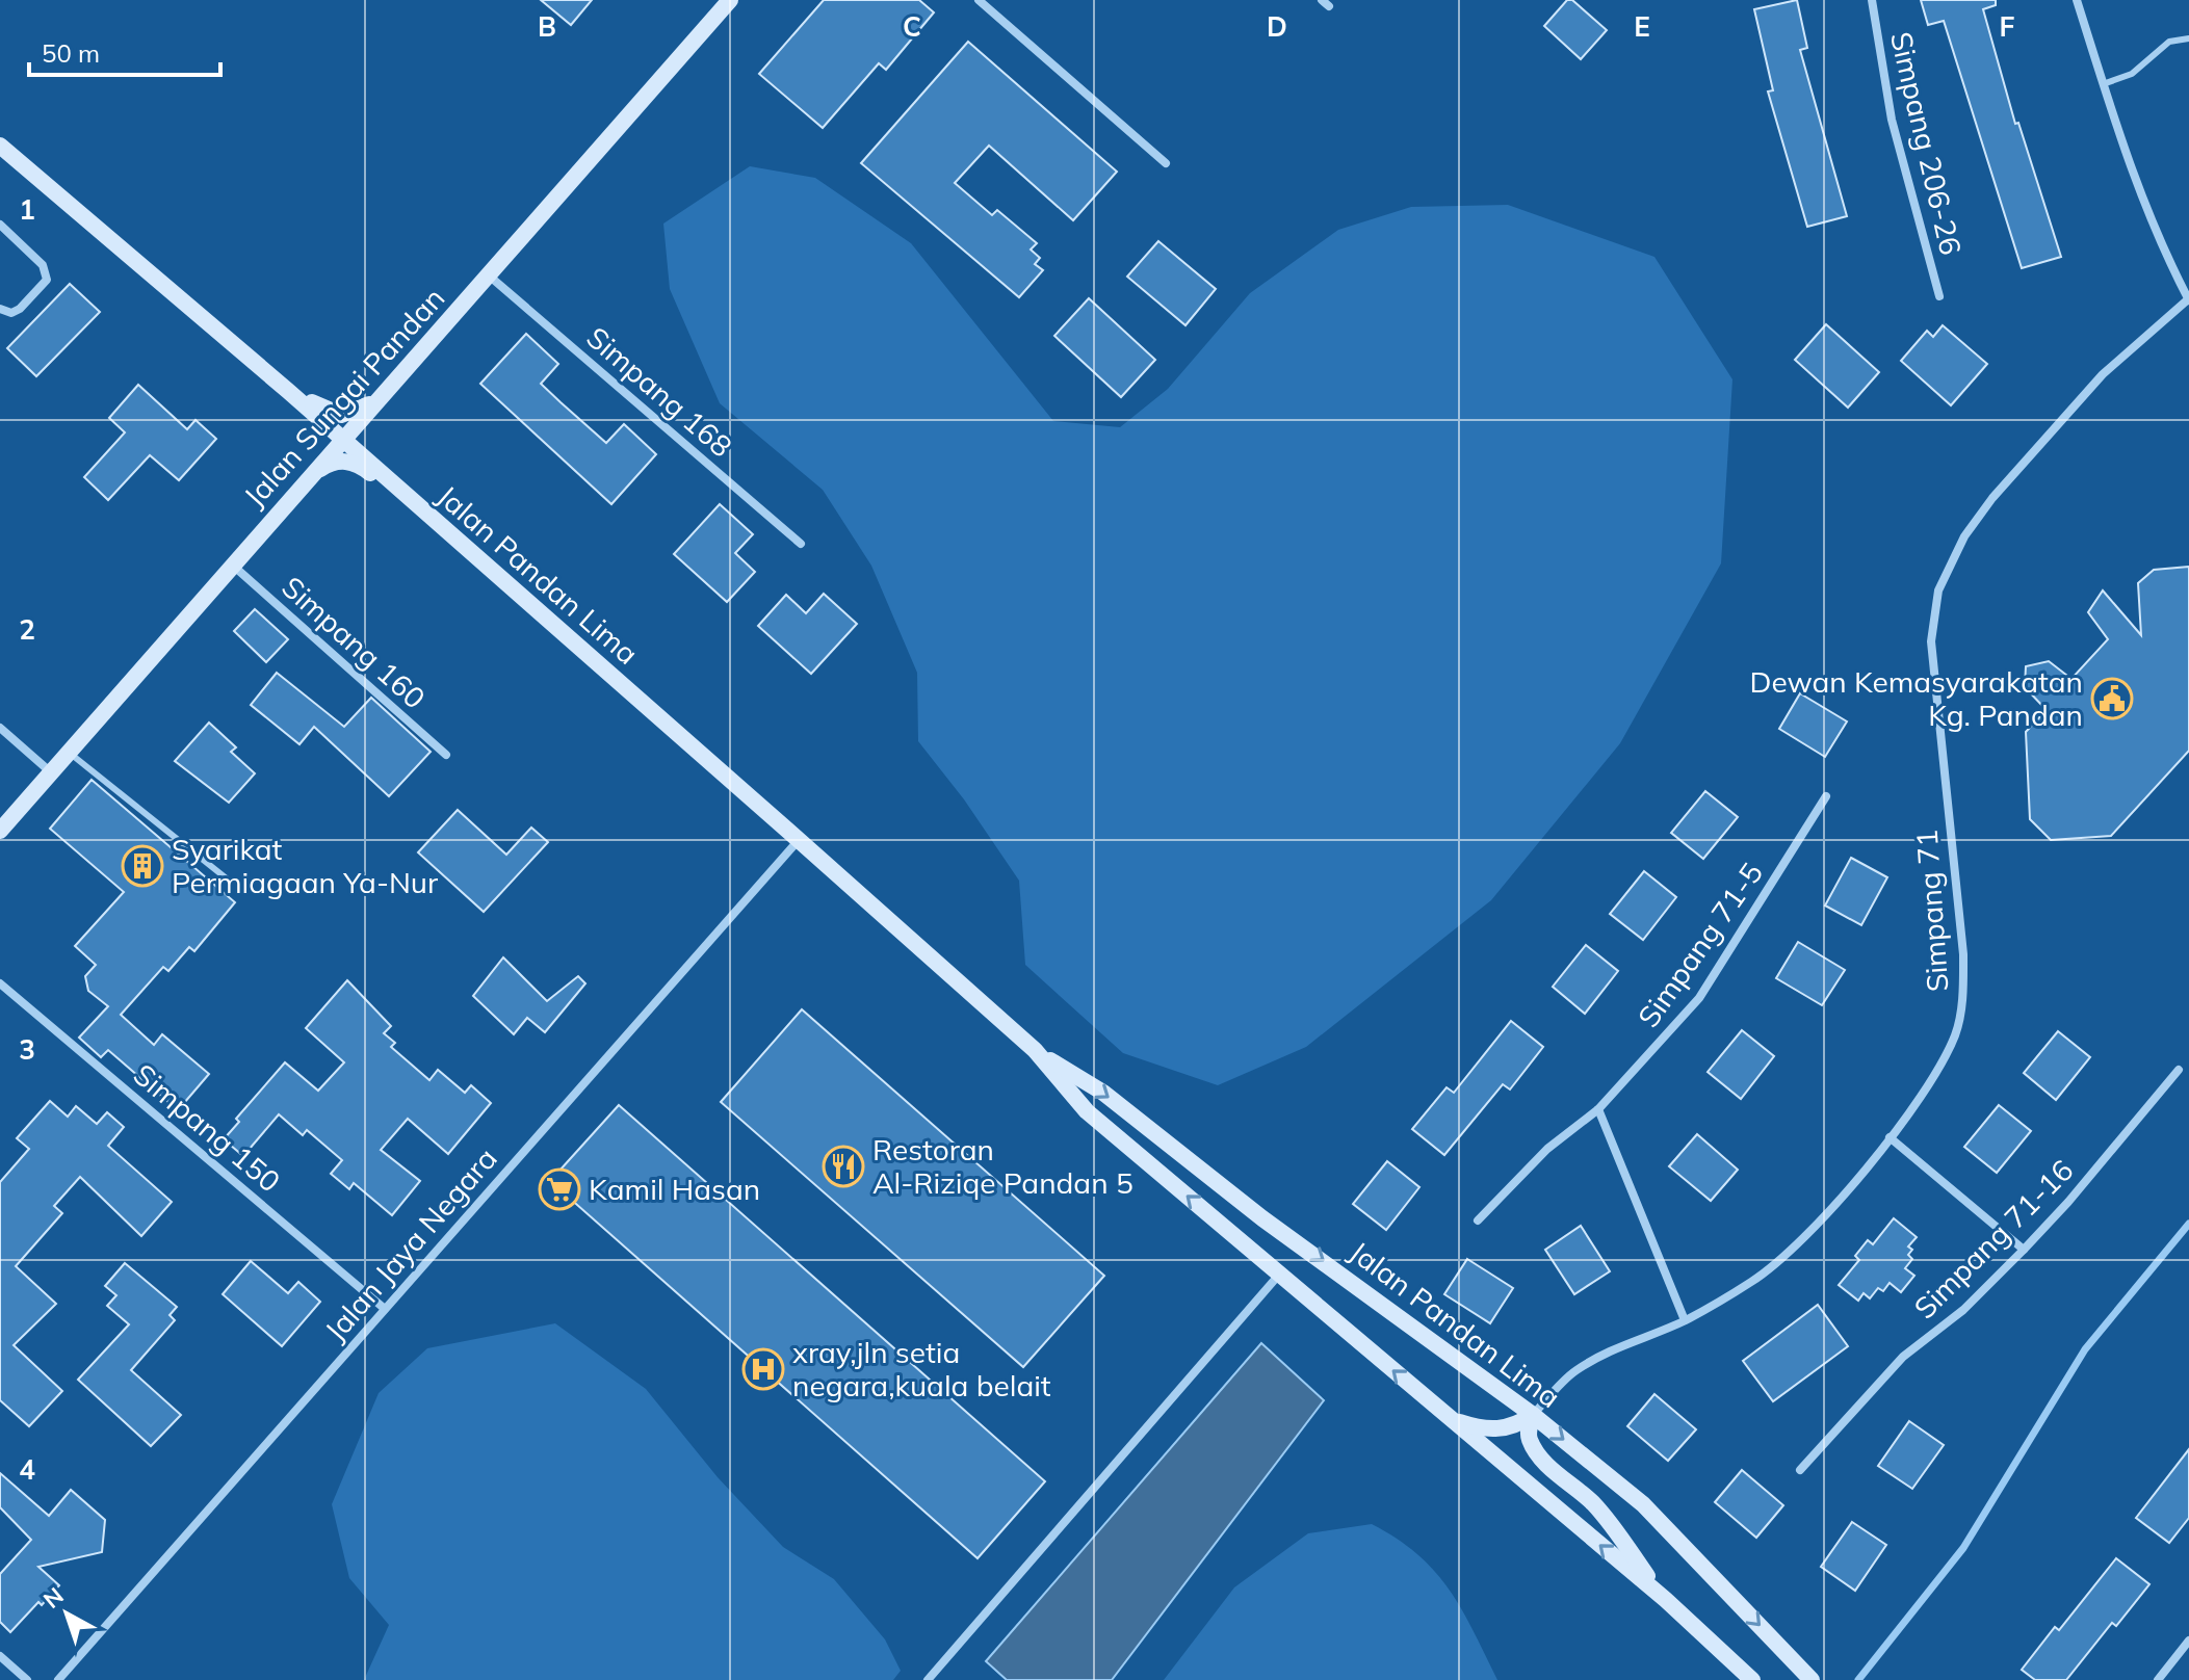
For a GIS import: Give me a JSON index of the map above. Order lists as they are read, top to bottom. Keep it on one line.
{"streets":{"main road":["Jalan Sungai Pandan","Jalan Pandan Lima"],"street":["Simpang 206-26","Simpang 168","Simpang 160","Simpang 71","Simpang 71-5","Simpang 150","Simpang 71-16","Jalan Jaya Negara"]},"crossings":[["Simpang 168","Jalan Sungai Pandan"],["Jalan Sungai Pandan","Jalan Pandan Lima"],["Jalan Sungai Pandan","Simpang 160"],["Jalan Pandan Lima","Simpang 71"],["Jalan Pandan Lima","Jalan Jaya Negara"],["Simpang 150","Jalan Jaya Negara"]],"places":{"public building":["Dewan Kemasyarakatan Kg. Pandan"],"building":["Syarikat Permiagaan Ya-Nur"],"restaurant":["Restoran Al-Riziqe Pandan 5"],"supermarket":["Kamil Hasan"],"hospital":["xray,jln setia negara,kuala belait"]},"scale_bar":"50 m","north":"top left","grid":{"columns":["B","C","D","E","F"],"rows":["1","2","3","4"]}}
